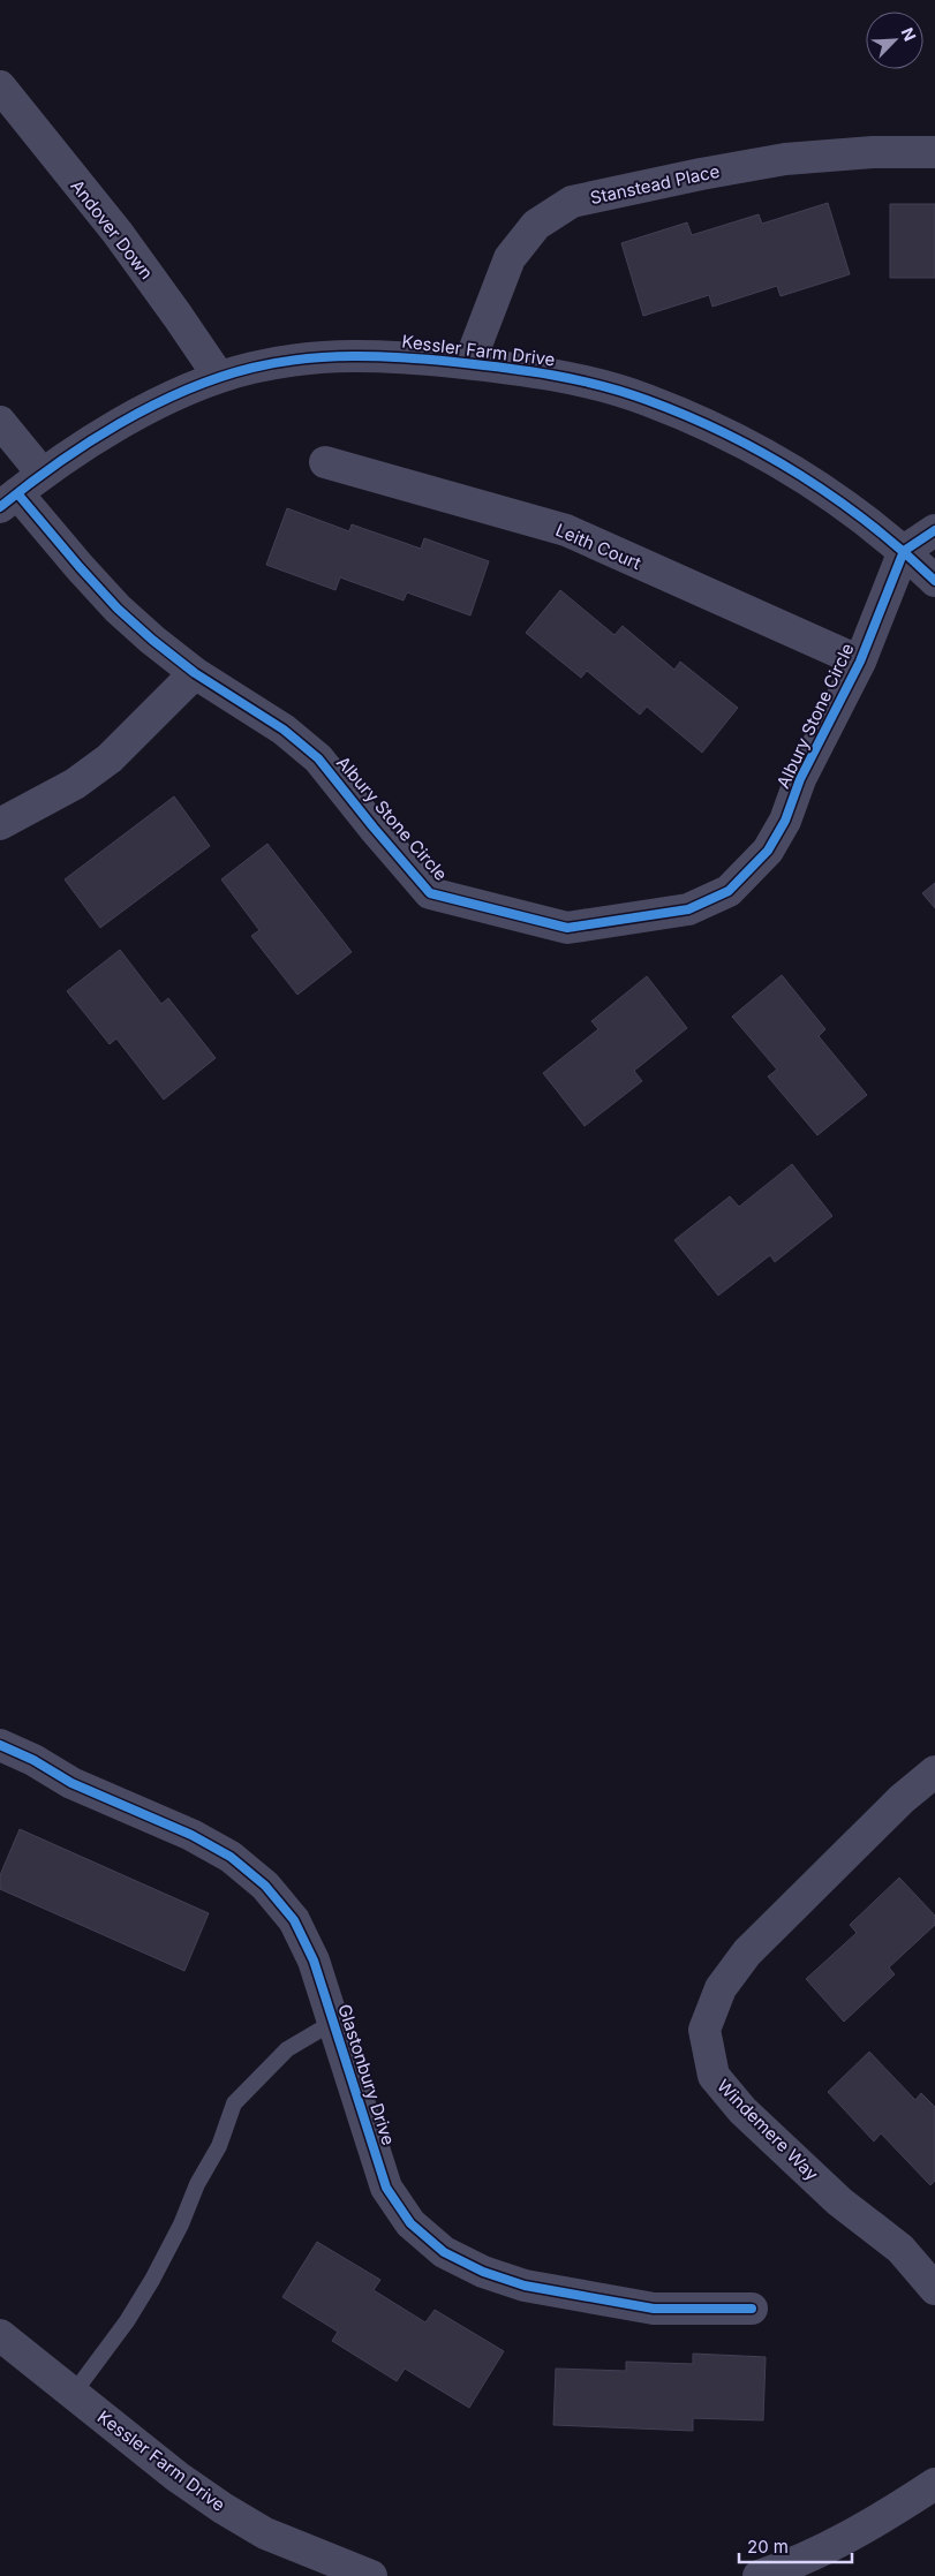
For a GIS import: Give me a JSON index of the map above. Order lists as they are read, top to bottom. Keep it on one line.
{"streets":{"street":["Stanstead Place","Andover Down","Kessler Farm Drive","Leith Court","Albury Stone Circle","Glastonbury Drive","Windemere Way"]},"crossings":[["Stanstead Place","Kessler Farm Drive"],["Andover Down","Kessler Farm Drive"],["Kessler Farm Drive","Albury Stone Circle"],["Leith Court","Albury Stone Circle"]],"scale_bar":"20 m","north":"top right"}
